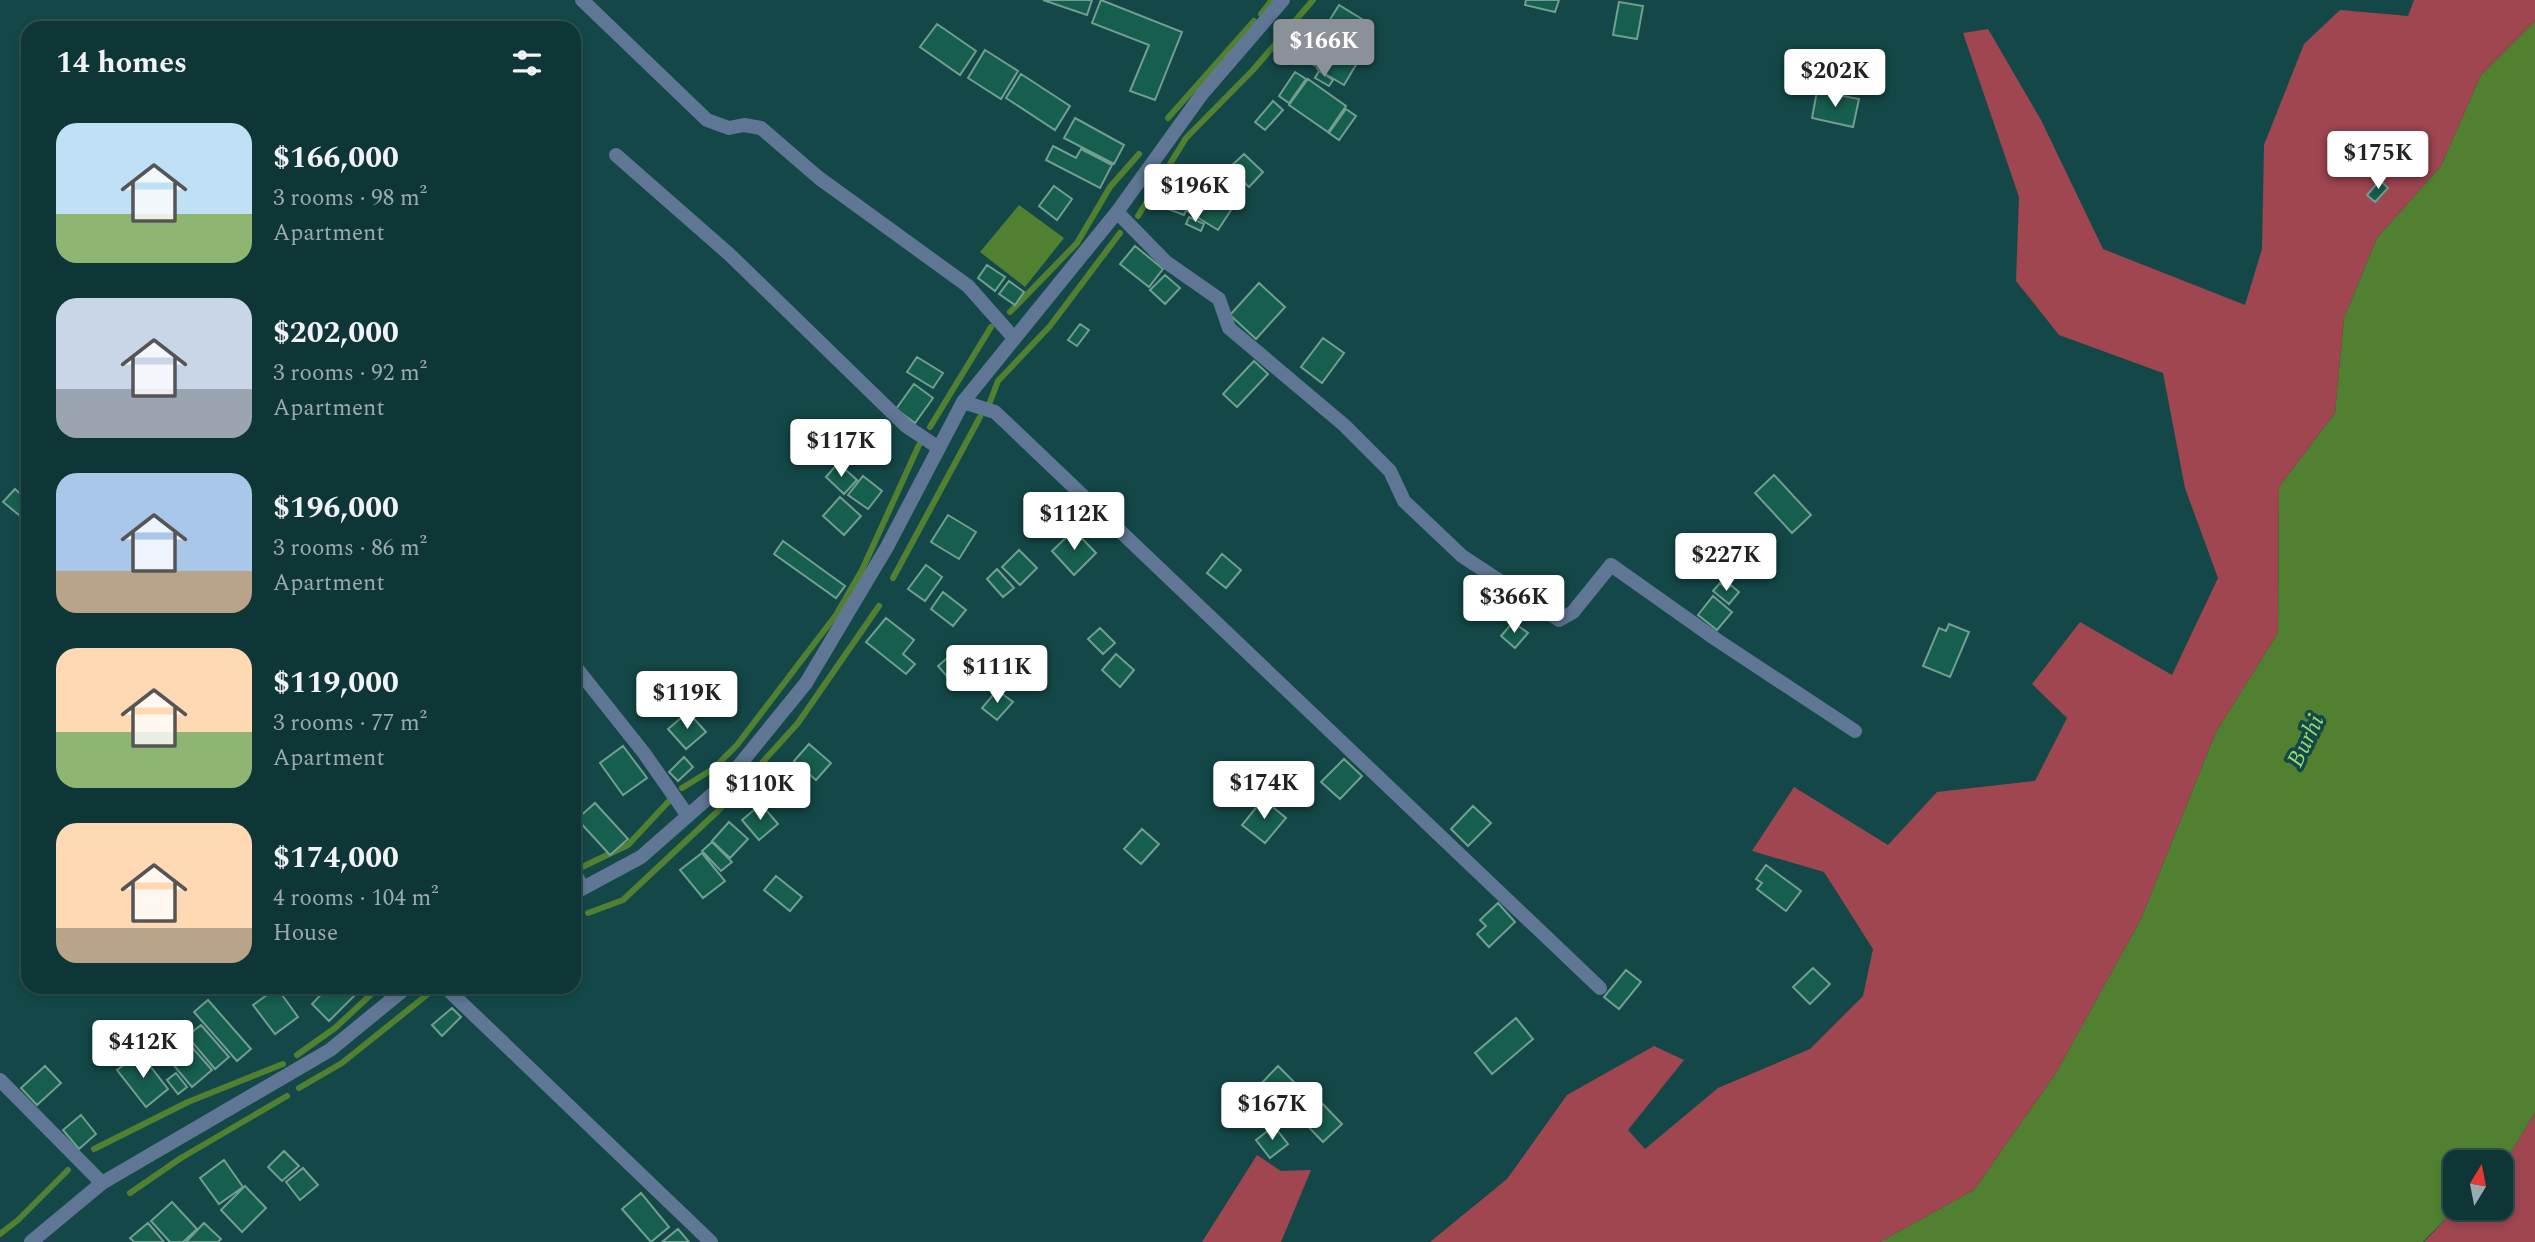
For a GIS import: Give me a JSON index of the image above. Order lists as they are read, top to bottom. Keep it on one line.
{"water":["Burhi"],"north":"top","page":{"price":["$166K","$202K","$175K","$196K","$117K","$112K","$227K","$366K","$111K","$119K","$174K","$110K","$412K","$167K"],"heading":"14 homes","list":[{"name":"$166,000","note":"3 rooms · 98 m² · Apartment"},{"name":"$202,000","note":"3 rooms · 92 m² · Apartment"},{"name":"$196,000","note":"3 rooms · 86 m² · Apartment"},{"name":"$119,000","note":"3 rooms · 77 m² · Apartment"},{"name":"$174,000","note":"4 rooms · 104 m² · House"}]}}
